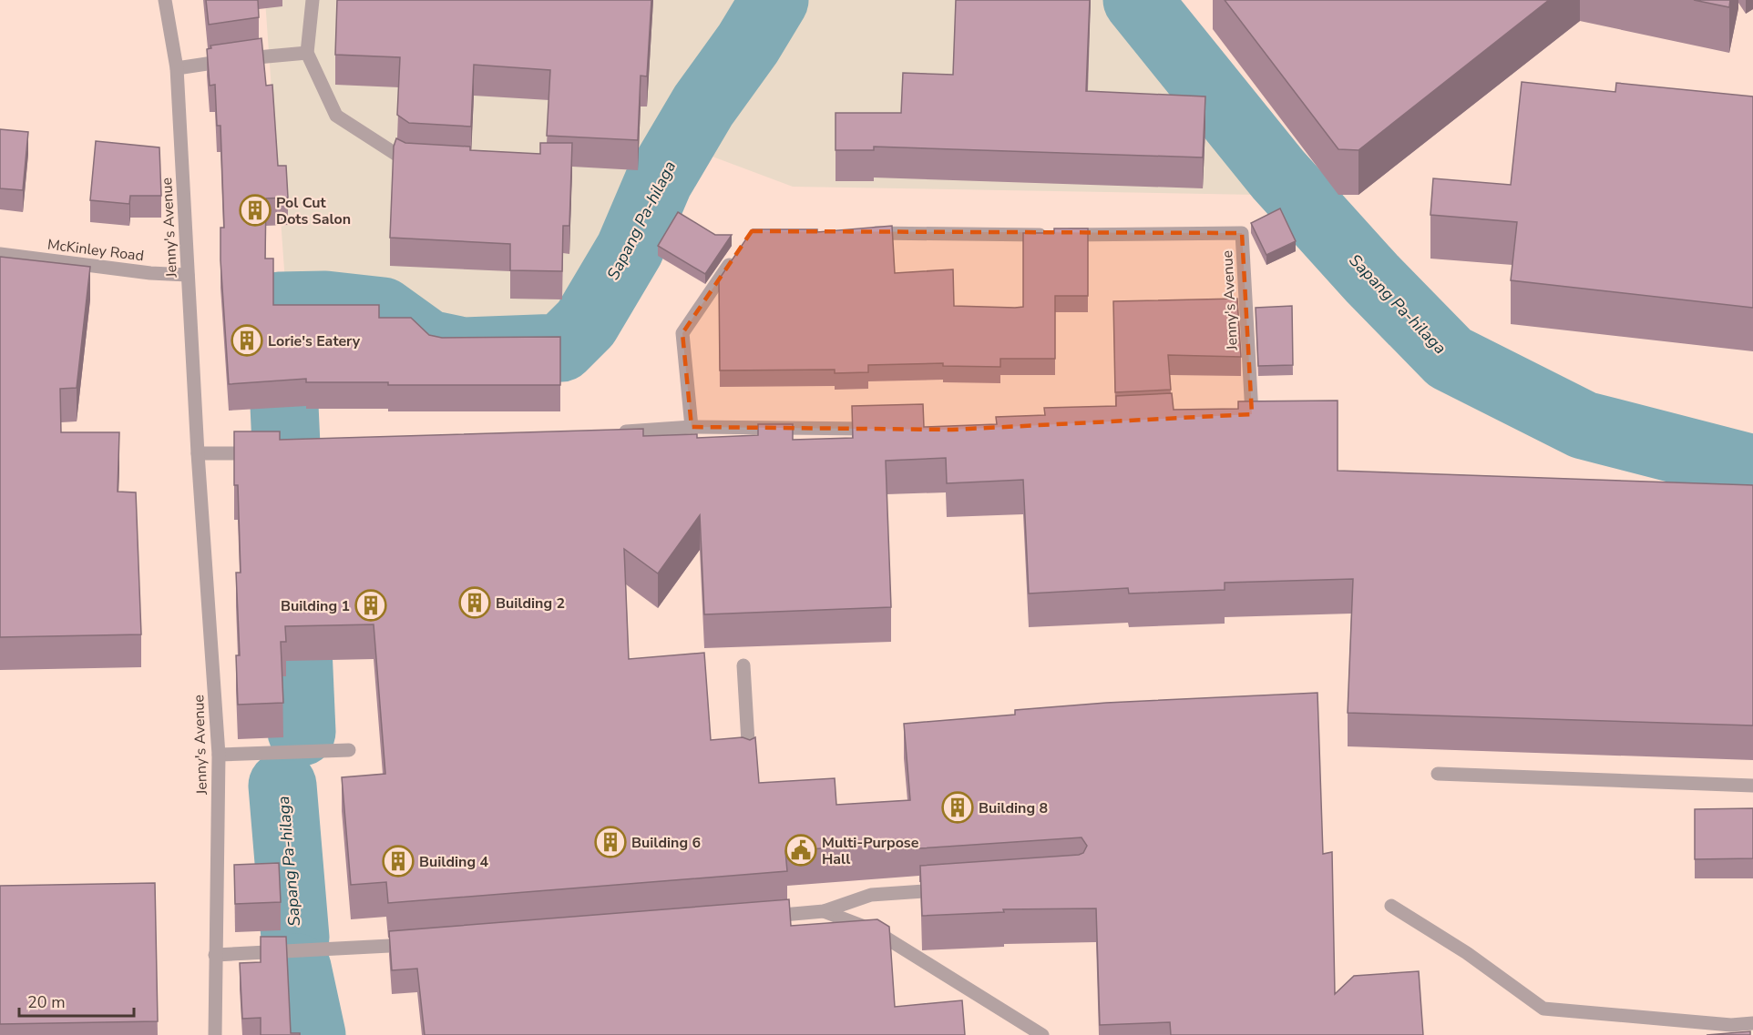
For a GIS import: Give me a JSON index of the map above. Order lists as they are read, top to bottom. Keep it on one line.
{"streets":{"street":["Jenny's Avenue","McKinley Road"]},"crossings":[["Jenny's Avenue","McKinley Road"]],"water":["Sapang Pa-hilaga"],"places":{"building":["Pol Cut Dots Salon","Lorie's Eatery","Building 2","Building 1","Building 8","Building 6","Building 4"],"public building":["Multi-Purpose Hall"]},"scale_bar":"20 m"}
